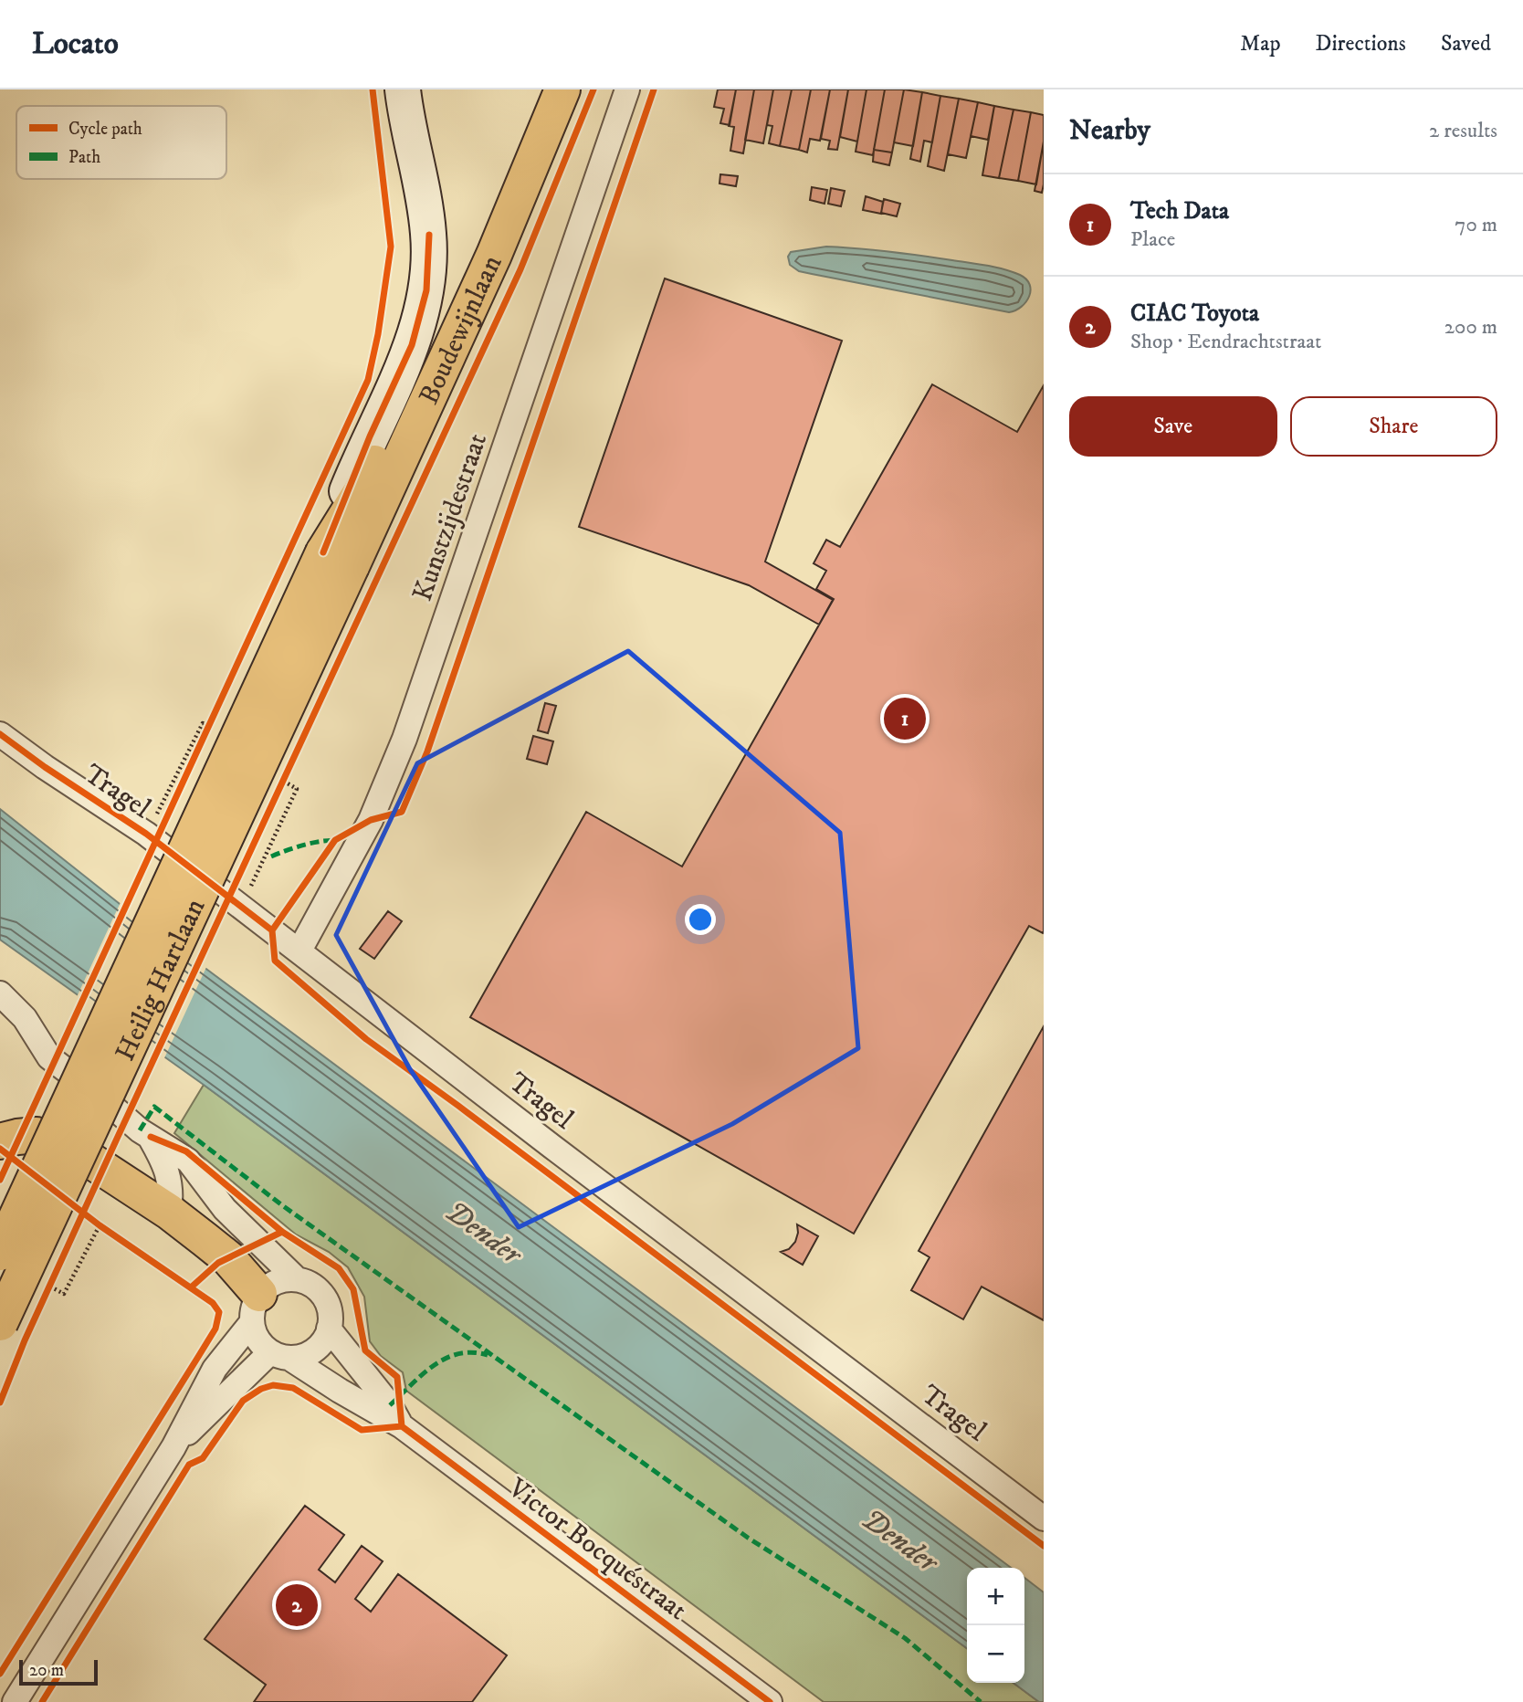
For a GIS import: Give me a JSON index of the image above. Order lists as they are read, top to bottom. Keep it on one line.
{"streets":{"main road":["Boudewijnlaan","Heilig Hartlaan"],"street":["Kunstzijdestraat","Tragel","Victor Bocquéstraat"]},"crossings":[["Boudewijnlaan","Heilig Hartlaan"],["Kunstzijdestraat","Tragel"]],"water":["Dender"],"legend":["Cycle path","Path"],"scale_bar":"20 m","page":{"header":"Locato","nav":["Map","Directions","Saved"],"heading":["Nearby","2 results"],"list":[{"mark":"1","name":"Tech Data","note":"Place","value":"70 m"},{"mark":"2","name":"CIAC Toyota","note":"Shop · Eendrachtstraat","value":"200 m"}],"buttons":["Save","Share"],"pins":["1","2"],"map_buttons":["+","−"],"scale":"20 m"}}
